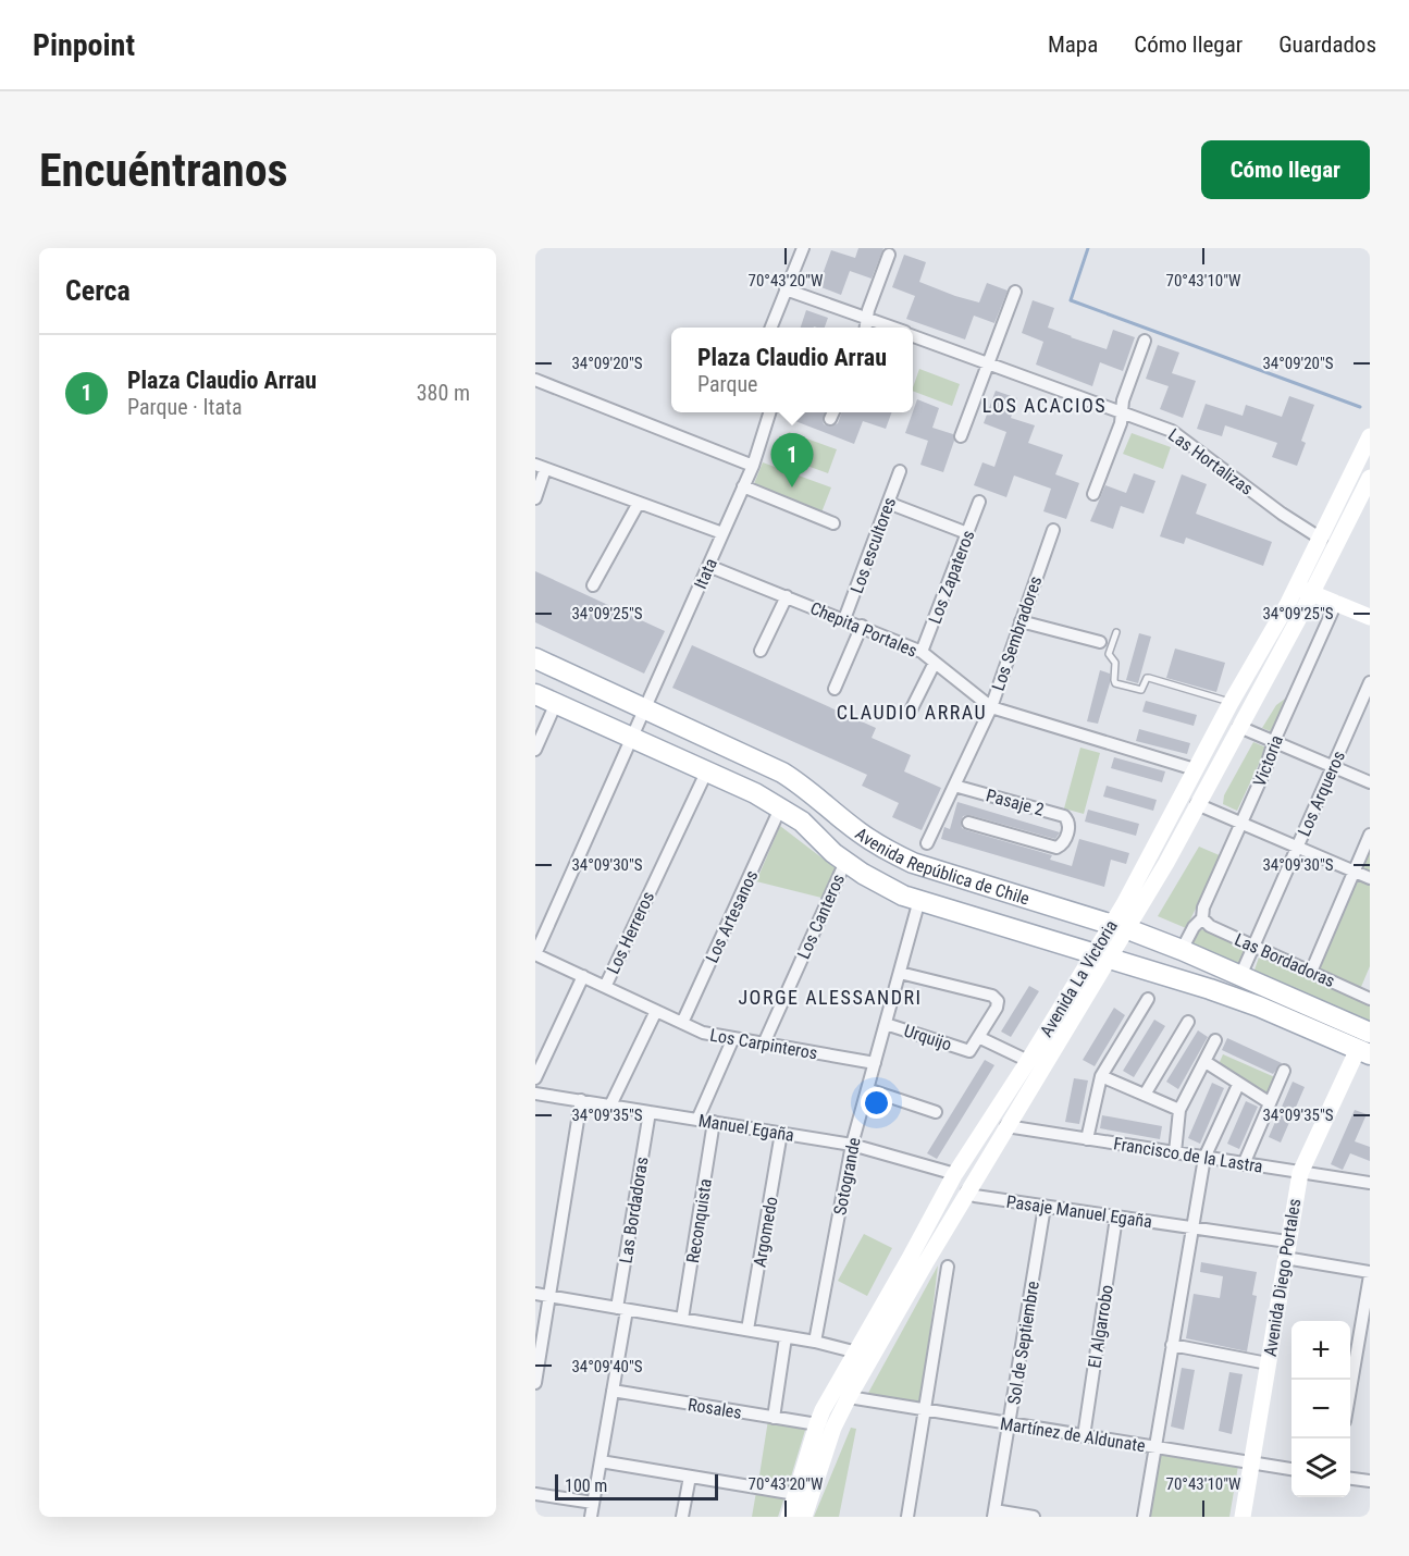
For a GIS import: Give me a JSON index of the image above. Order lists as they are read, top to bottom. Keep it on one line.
{"streets":{"main road":["Avenida República de Chile","Avenida La Victoria","Avenida Diego Portales"],"street":["Las Hortalizas","Los escultores","Itata","Los Zapateros","Chepita Portales","Los Sembradores","Victoria","Los Arqueros","Pasaje 2","Los Artesanos","Los Canteros","Los Herreros","Las Bordadoras","Urquijo","Los Carpinteros","Manuel Egaña","Francisco de la Lastra","Sotogrande","Pasaje Manuel Egaña","Reconquista","Argomedo","El Algarrobo","Sol de Septiembre","Rosales","Martínez de Aldunate"]},"crossings":[["Las Hortalizas","Avenida La Victoria"],["Los escultores","Chepita Portales"],["Itata","Chepita Portales"],["Itata","Avenida República de Chile"],["Los Zapateros","Chepita Portales"],["Chepita Portales","Los Sembradores"],["Chepita Portales","Avenida La Victoria"],["Los Sembradores","Pasaje 2"],["Victoria","Avenida República de Chile"],["Victoria","Las Bordadoras"],["Los Arqueros","Avenida República de Chile"],["Los Arqueros","Las Bordadoras"],["Avenida República de Chile","Los Artesanos"],["Avenida República de Chile","Los Canteros"],["Avenida República de Chile","Los Herreros"],["Avenida República de Chile","Avenida La Victoria"],["Avenida República de Chile","Sotogrande"],["Avenida República de Chile","Avenida Diego Portales"],["Los Artesanos","Los Carpinteros"],["Los Canteros","Los Carpinteros"],["Las Bordadoras","Manuel Egaña"],["Las Bordadoras","Rosales"],["Avenida La Victoria","Urquijo"],["Avenida La Victoria","Manuel Egaña"],["Avenida La Victoria","Francisco de la Lastra"],["Avenida La Victoria","Pasaje Manuel Egaña"],["Avenida La Victoria","Rosales"],["Avenida La Victoria","Martínez de Aldunate"],["Urquijo","Sotogrande"],["Los Carpinteros","Sotogrande"],["Manuel Egaña","Sotogrande"],["Manuel Egaña","Reconquista"],["Manuel Egaña","Argomedo"],["Francisco de la Lastra","Avenida Diego Portales"],["Pasaje Manuel Egaña","Avenida Diego Portales"],["Pasaje Manuel Egaña","El Algarrobo"],["Pasaje Manuel Egaña","Sol de Septiembre"],["Avenida Diego Portales","Martínez de Aldunate"],["El Algarrobo","Martínez de Aldunate"],["Sol de Septiembre","Martínez de Aldunate"]],"districts":["LOS ACACIOS","CLAUDIO ARRAU","JORGE ALESSANDRI"],"scale_bar":"100 m","page":{"header":"Pinpoint","nav":["Mapa","Cómo llegar","Guardados"],"buttons":"Cómo llegar","title":"Encuéntranos","heading":"Cerca","popup":["Plaza Claudio Arrau","Parque"],"list":[{"mark":"1","name":"Plaza Claudio Arrau","note":"Parque · Itata","value":"380 m"}],"pins":"1","map_buttons":["+","−"],"scale":"100 m"},"coordinates":["70°43'20\"W","70°43'10\"W","34°09'20\"S","34°09'25\"S","34°09'30\"S","34°09'35\"S","34°09'40\"S"]}
